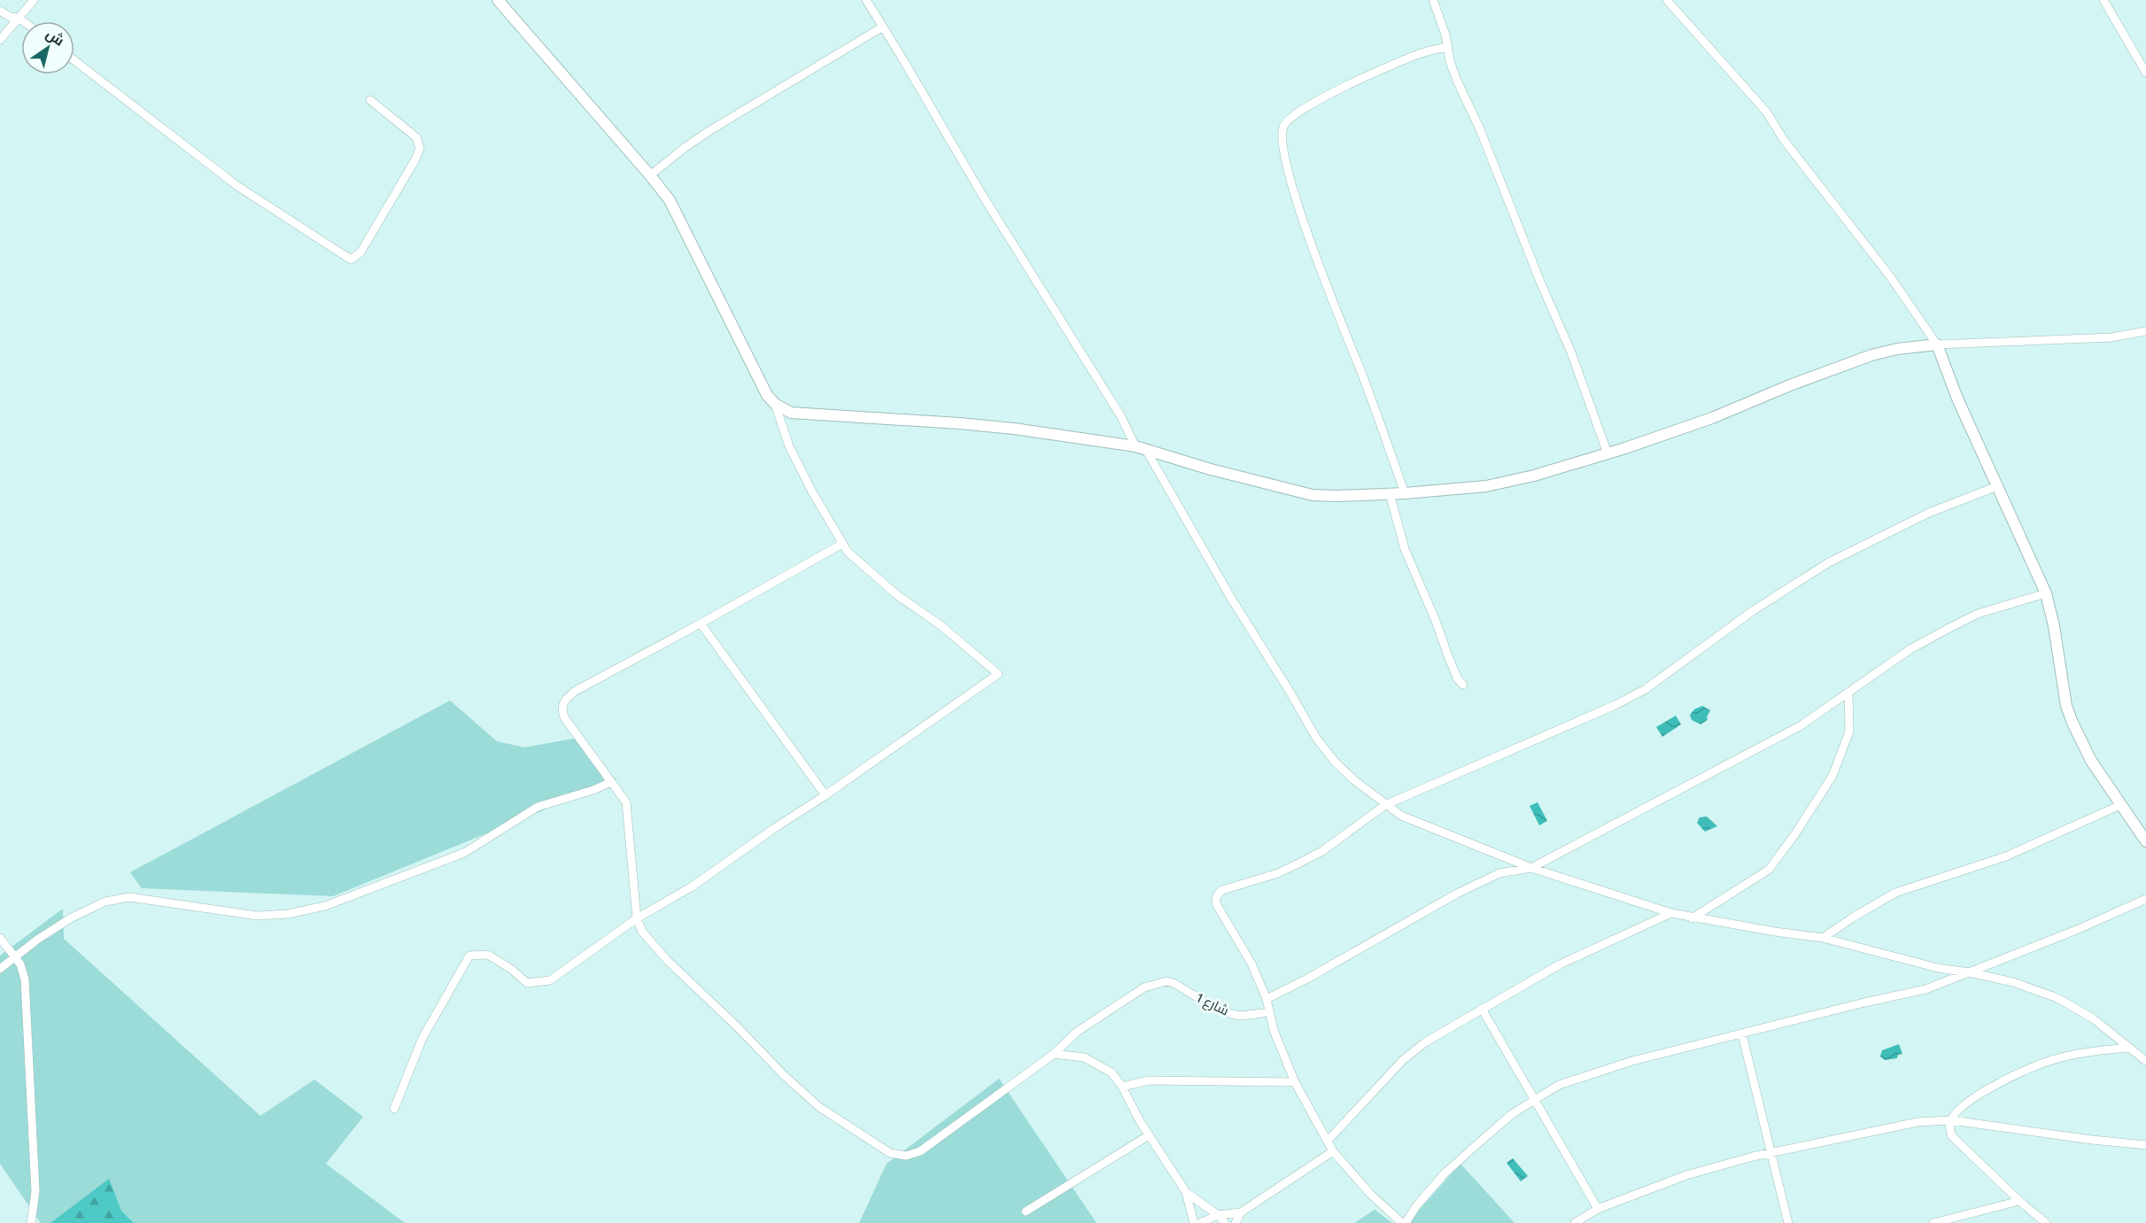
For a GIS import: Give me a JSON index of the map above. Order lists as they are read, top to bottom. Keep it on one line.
{"streets":{"street":["شارع 1"]},"north":"top right"}
